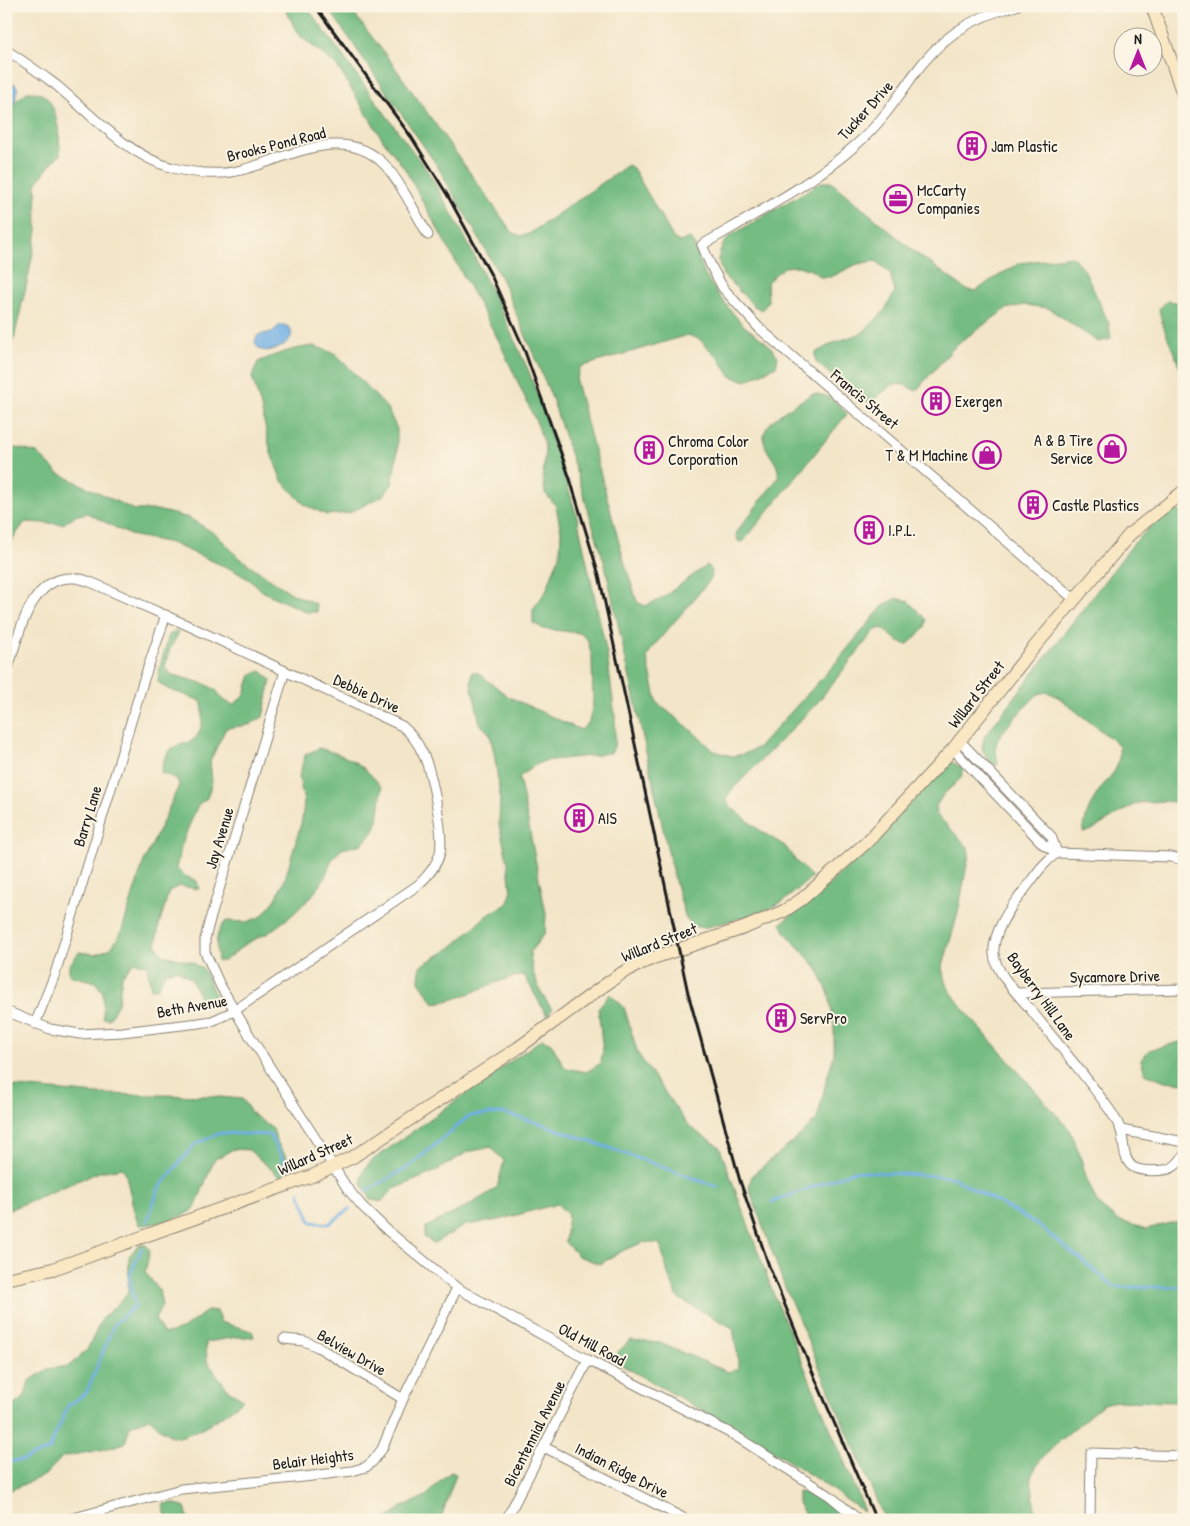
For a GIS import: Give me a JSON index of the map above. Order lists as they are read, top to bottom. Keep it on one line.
{"streets":{"street":["Tucker Drive","Brooks Pond Road","Francis Street","Debbie Drive","Willard Street","Barry Lane","Jay Avenue","Sycamore Drive","Bayberry Hill Lane","Beth Avenue","Old Mill Road","Belview Drive","Bicentennial Avenue","Belair Heights","Indian Ridge Drive"]},"crossings":[["Tucker Drive","Francis Street"],["Francis Street","Willard Street"],["Debbie Drive","Barry Lane"],["Debbie Drive","Jay Avenue"],["Debbie Drive","Beth Avenue"],["Willard Street","Beth Avenue"],["Willard Street","Old Mill Road"],["Barry Lane","Beth Avenue"],["Jay Avenue","Beth Avenue"],["Sycamore Drive","Bayberry Hill Lane"],["Beth Avenue","Old Mill Road"],["Old Mill Road","Bicentennial Avenue"],["Old Mill Road","Belair Heights"],["Belview Drive","Belair Heights"],["Bicentennial Avenue","Indian Ridge Drive"]],"places":{"building":["Jam Plastic","Exergen","Chroma Color Corporation","Castle Plastics","I.P.L.","AIS","ServPro"],"office":["McCarty Companies"],"shop":["A & B Tire Service","T & M Machine"]},"north":"top"}
